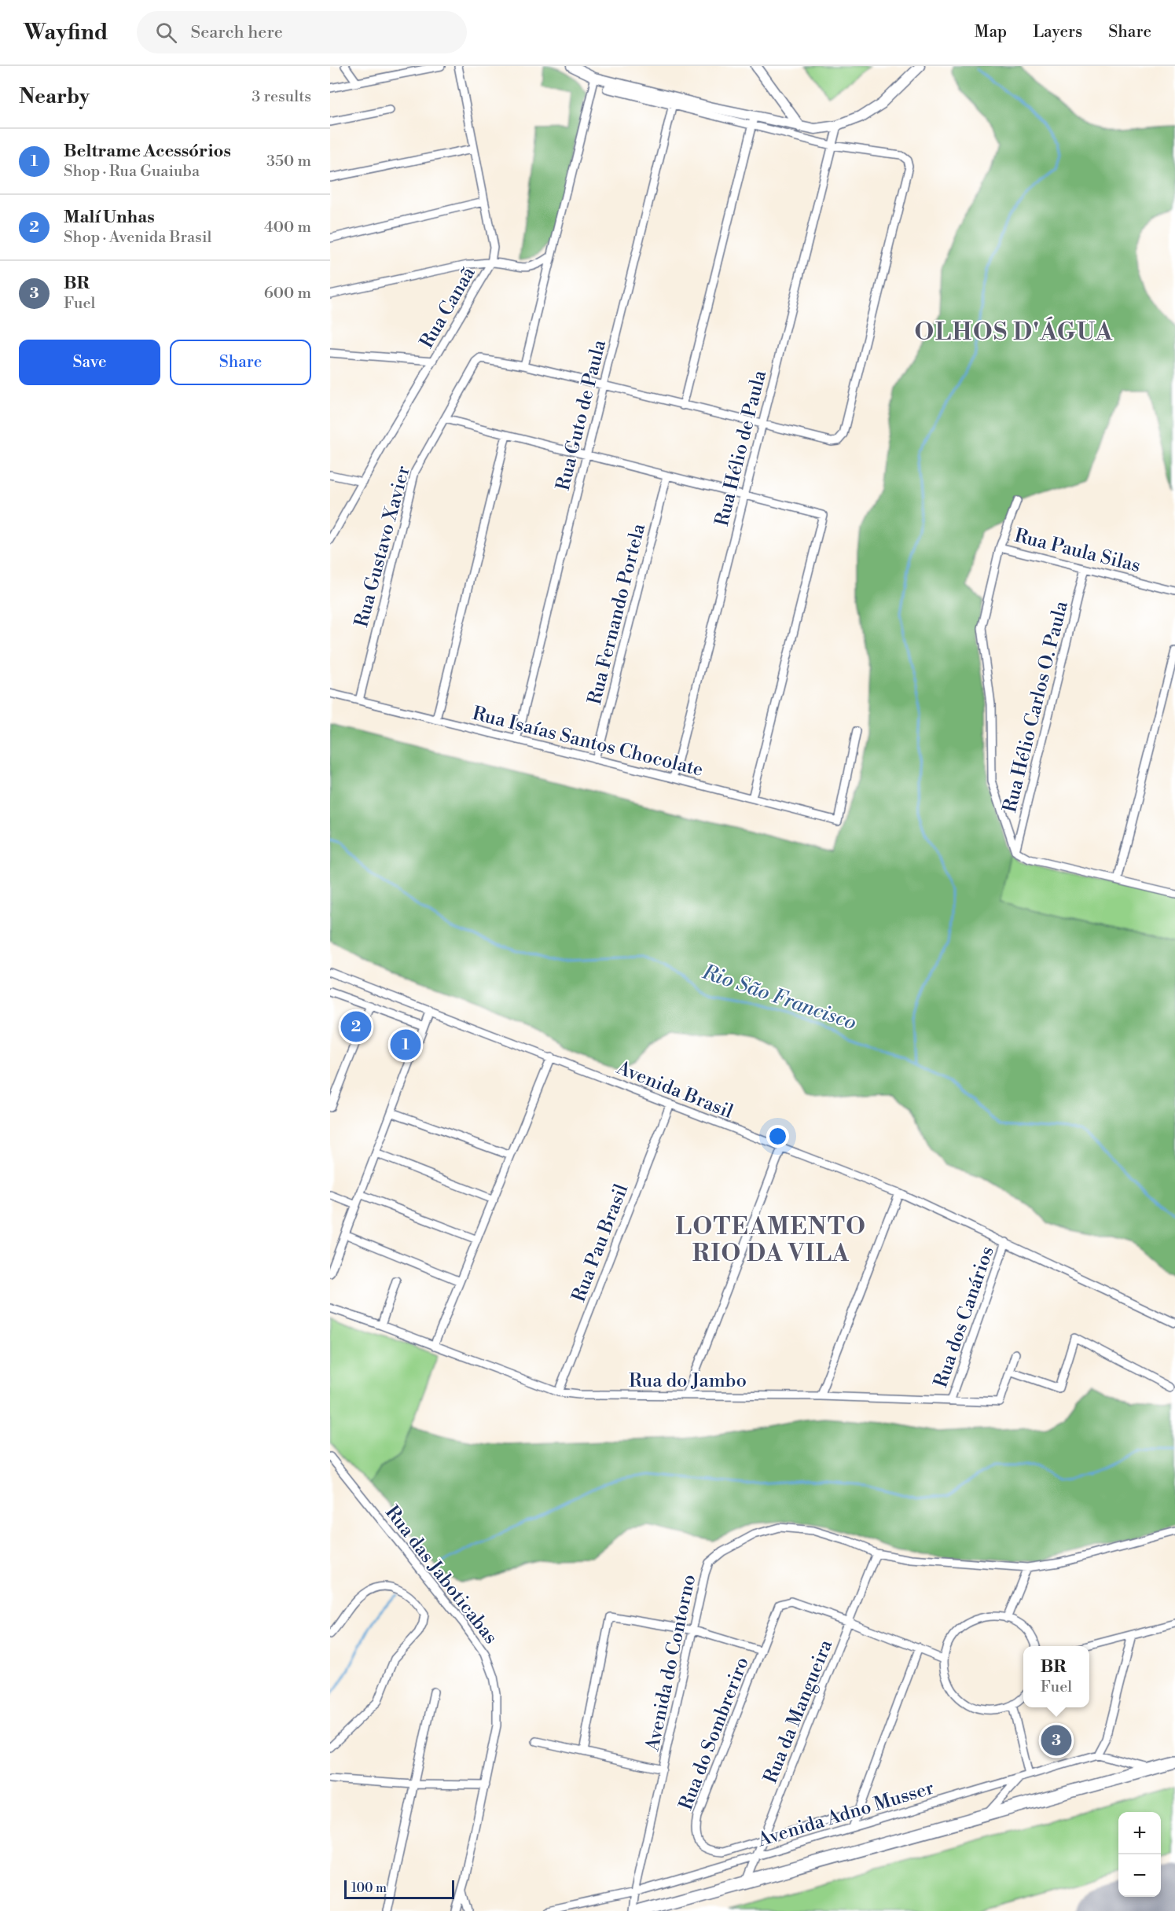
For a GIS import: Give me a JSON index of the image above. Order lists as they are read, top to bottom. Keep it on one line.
{"streets":{"street":["Rua Canaã","Rua Guto de Paula","Rua Hélio de Paula","Rua Gustavo Xavier","Rua Paula Silas","Rua Fernando Portela","Rua Hélio Carlos O. Paula","Rua Isaías Santos Chocolate","Avenida Brasil","Rua Pau Brasil","Rua dos Canários","Rua do Jambo","Rua das Jaboticabas","Avenida do Contorno","Rua da Mangueira","Rua do Sombreriro","Avenida Adno Musser"]},"crossings":[["Rua Guto de Paula","Rua Isaías Santos Chocolate"],["Rua Hélio de Paula","Rua Isaías Santos Chocolate"],["Rua Gustavo Xavier","Rua Isaías Santos Chocolate"],["Rua Paula Silas","Rua Hélio Carlos O. Paula"],["Rua Fernando Portela","Rua Isaías Santos Chocolate"],["Avenida Brasil","Rua Pau Brasil"],["Avenida Brasil","Rua dos Canários"],["Rua Pau Brasil","Rua do Jambo"],["Rua dos Canários","Rua do Jambo"],["Avenida do Contorno","Rua da Mangueira"],["Avenida do Contorno","Avenida Adno Musser"],["Rua da Mangueira","Rua do Sombreriro"],["Rua da Mangueira","Avenida Adno Musser"]],"districts":["OLHOS D'ÁGUA","LOTEAMENTO RIO DA VILA"],"water":["Rio São Francisco"],"scale_bar":"100 m","page":{"header":"Wayfind","search":"Search here","nav":["Map","Layers","Share"],"heading":["Nearby","3 results"],"list":[{"mark":"1","name":"Beltrame Acessórios","note":"Shop · Rua Guaiuba","value":"350 m"},{"mark":"2","name":"Malí Unhas","note":"Shop · Avenida Brasil","value":"400 m"},{"mark":"3","name":"BR","note":"Fuel","value":"600 m"}],"buttons":["Save","Share"],"pins":["2","1","3"],"popup":["BR","Fuel"],"map_buttons":["+","−"],"scale":"100 m"}}
